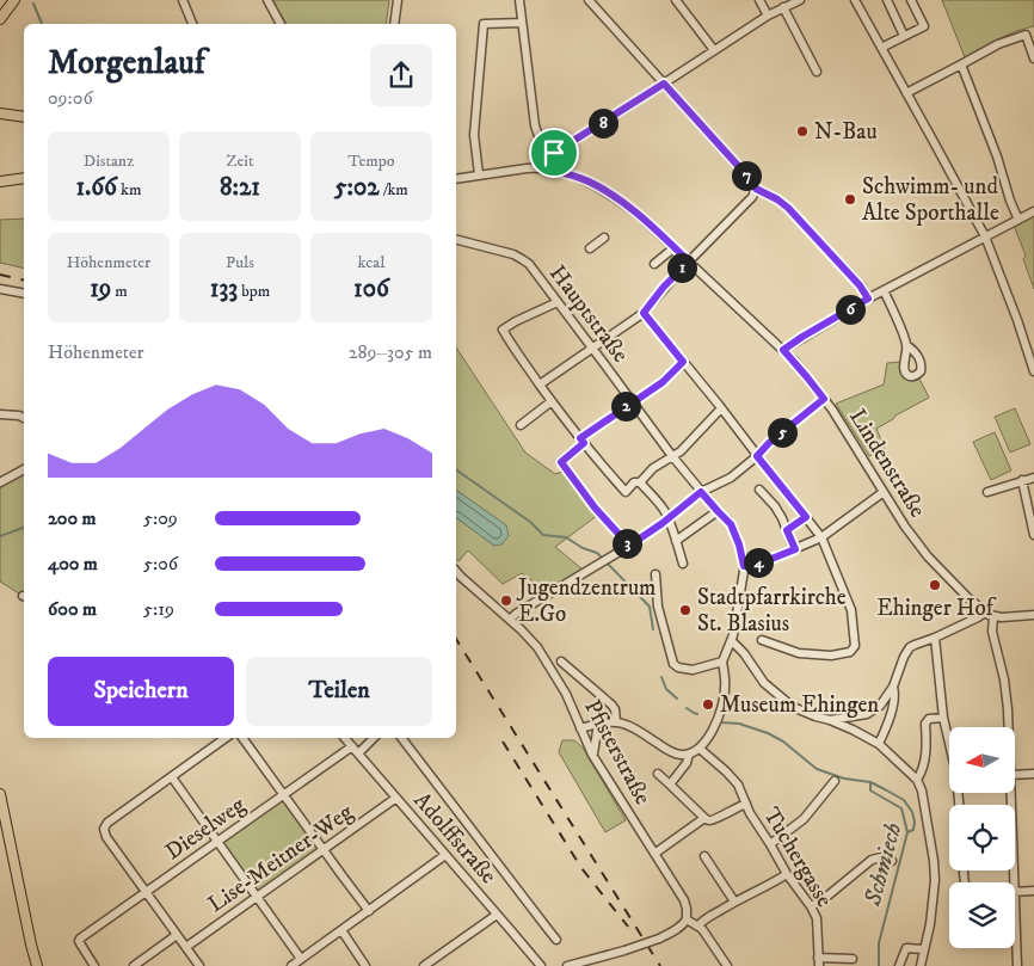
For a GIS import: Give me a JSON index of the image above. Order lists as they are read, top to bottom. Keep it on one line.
{"streets":{"street":["Hauptstraße","Lindenstraße","Pfisterstraße","Dieselweg","Adolffstraße","Tuchergasse","Lise-Meitner-Weg"]},"crossings":[["Dieselweg","Adolffstraße"],["Adolffstraße","Lise-Meitner-Weg"]],"water":["Schmiech"],"places":["N-Bau","Schwimm- und Alte Sporthalle","Ehinger Hof","Jugendzentrum E.Go","Stadtpfarrkirche St. Blasius","Museum Ehingen"],"north":"left","page":{"heading":["Morgenlauf","09:06"],"pins":["8","7","1","6","2","5","3","4"],"stats":[["Distanz","1.66 km"],["Zeit","8:21"],["Tempo","5:02 /km"],["Höhenmeter","19 m"],["Puls","133 bpm"],["kcal","106"]],"chart":["Höhenmeter","289–305 m"],"list":[{"name":"200 m","note":"5:09"},{"name":"400 m","note":"5:06"},{"name":"600 m","note":"5:19"}],"buttons":["Speichern","Teilen"]}}
